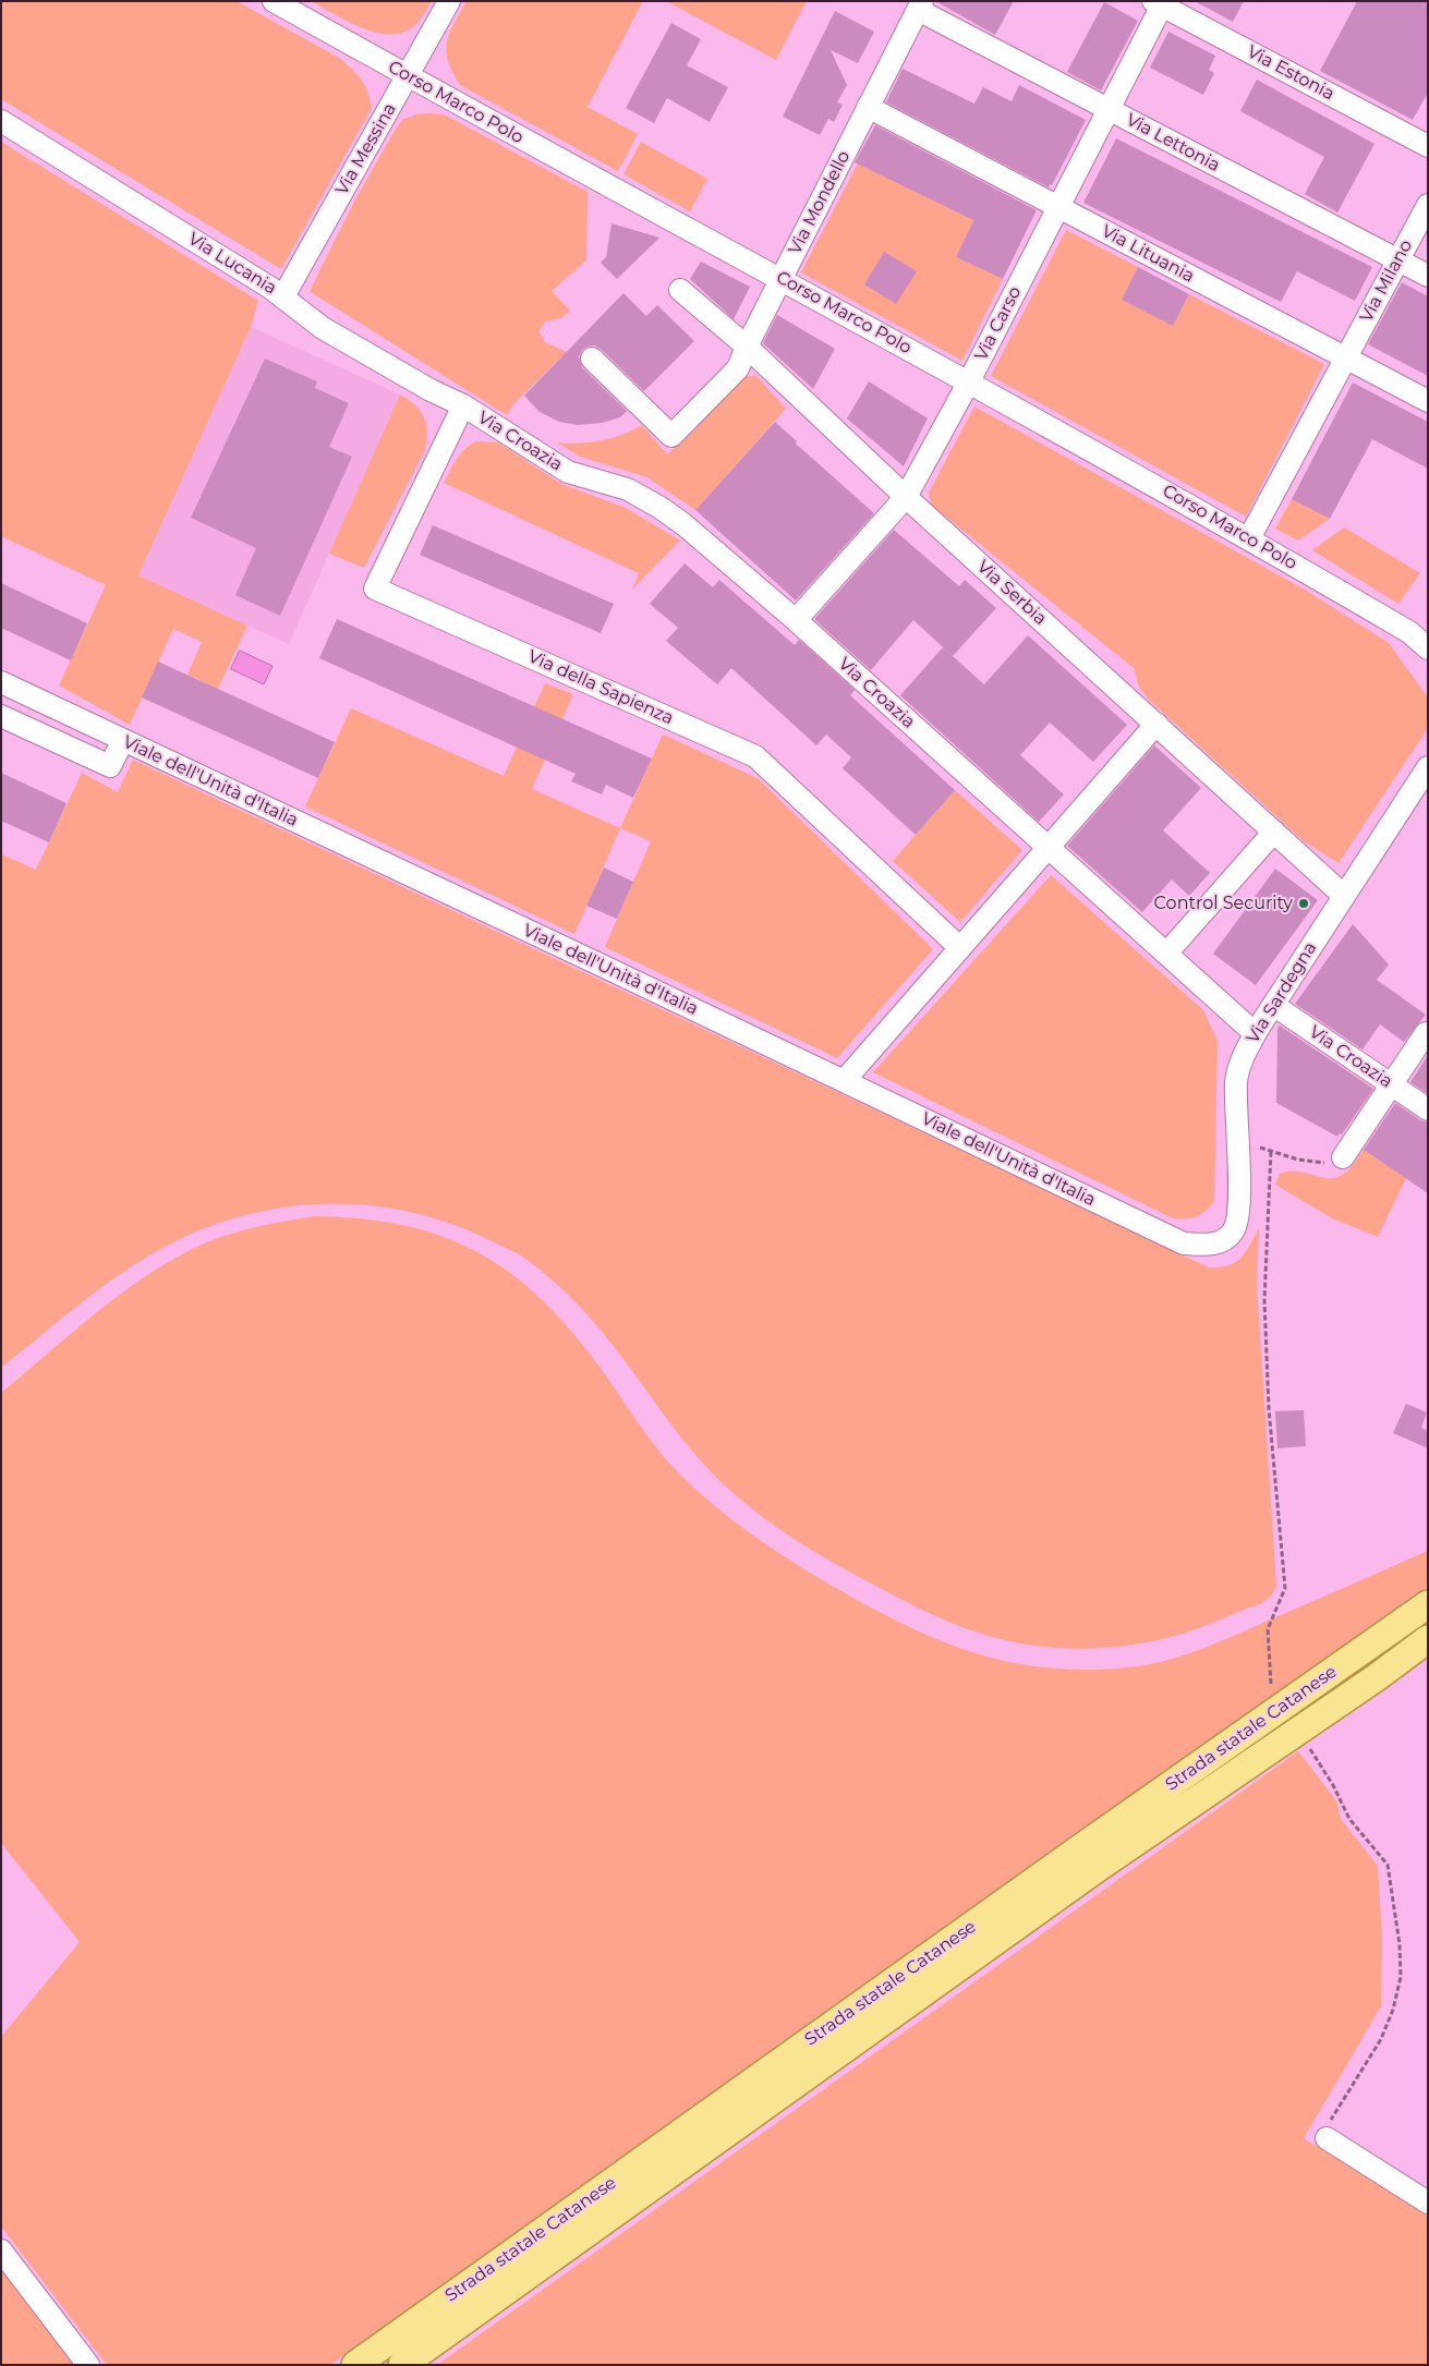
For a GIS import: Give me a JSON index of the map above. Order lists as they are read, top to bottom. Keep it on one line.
{"streets":{"main road":["Strada statale Catanese"],"street":["Via Estonia","Corso Marco Polo","Via Lettonia","Via Messina","Via Mondello","Via Lituania","Via Lucania","Via Milano","Via Carso","Via Croazia","Via Serbia","Via della Sapienza","Viale dell'Unità d'Italia","Via Sardegna"]},"crossings":[["Via Estonia","Via Carso"],["Corso Marco Polo","Via Messina"],["Corso Marco Polo","Via Mondello"],["Corso Marco Polo","Via Milano"],["Corso Marco Polo","Via Carso"],["Via Lettonia","Via Mondello"],["Via Lettonia","Via Milano"],["Via Lettonia","Via Carso"],["Via Messina","Via Lucania"],["Via Mondello","Via Lituania"],["Via Mondello","Via Serbia"],["Via Lituania","Via Milano"],["Via Lituania","Via Carso"],["Via Lucania","Via Croazia"],["Via Lucania","Via della Sapienza"],["Via Carso","Via Croazia"],["Via Carso","Via Serbia"],["Via Croazia","Via della Sapienza"],["Via Croazia","Via Sardegna"],["Via Serbia","Via Sardegna"],["Viale dell'Unità d'Italia","Via Sardegna"]],"places":["Control Security"]}
